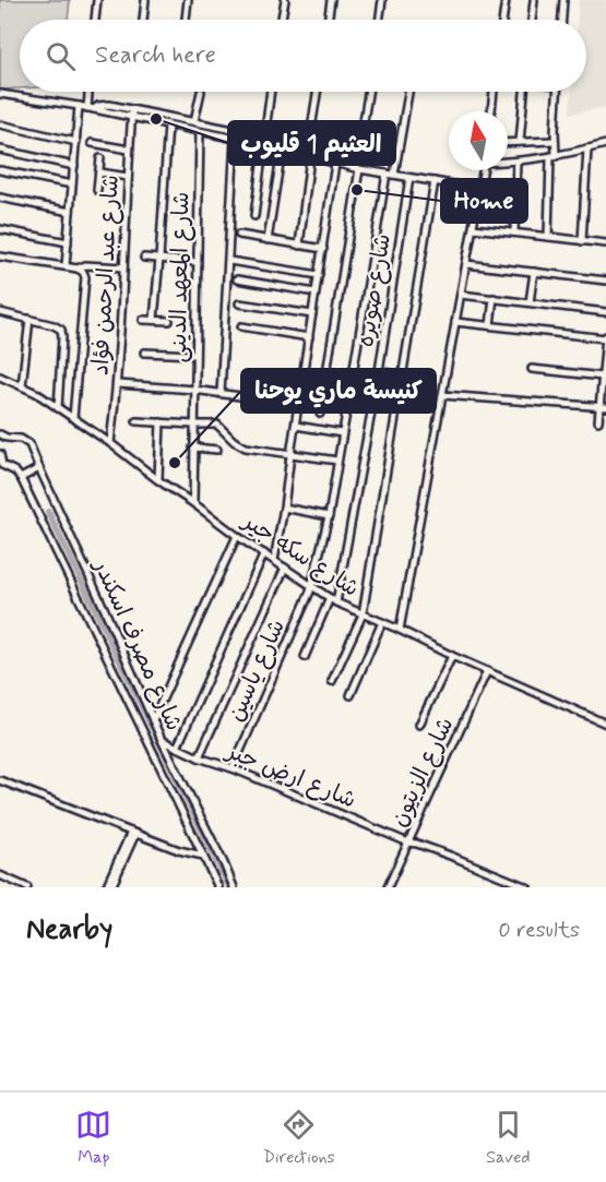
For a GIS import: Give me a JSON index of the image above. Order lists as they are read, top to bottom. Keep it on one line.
{"streets":{"street":["شارع عبد الرحمن فؤاد","شارع المعهد الدينى","شارع صويره","شارع سكه جير","شارع مصرف اسكندر","شارع ياسين","شارع الزيتون","شارع ارض جبر"]},"crossings":[["شارع عبد الرحمن فؤاد","شارع سكه جير"],["شارع المعهد الدينى","شارع سكه جير"],["شارع صويره","شارع سكه جير"],["شارع سكه جير","شارع ياسين"],["شارع سكه جير","شارع الزيتون"],["شارع مصرف اسكندر","شارع ارض جبر"],["شارع ياسين","شارع ارض جبر"],["شارع الزيتون","شارع ارض جبر"]],"places":["العثيم 1 قليوب","Home","كنيسة ماري يوحنا"],"north":"top","page":{"search":"Search here","heading":["Nearby","0 results"],"nav":["Map","Directions","Saved"]}}
